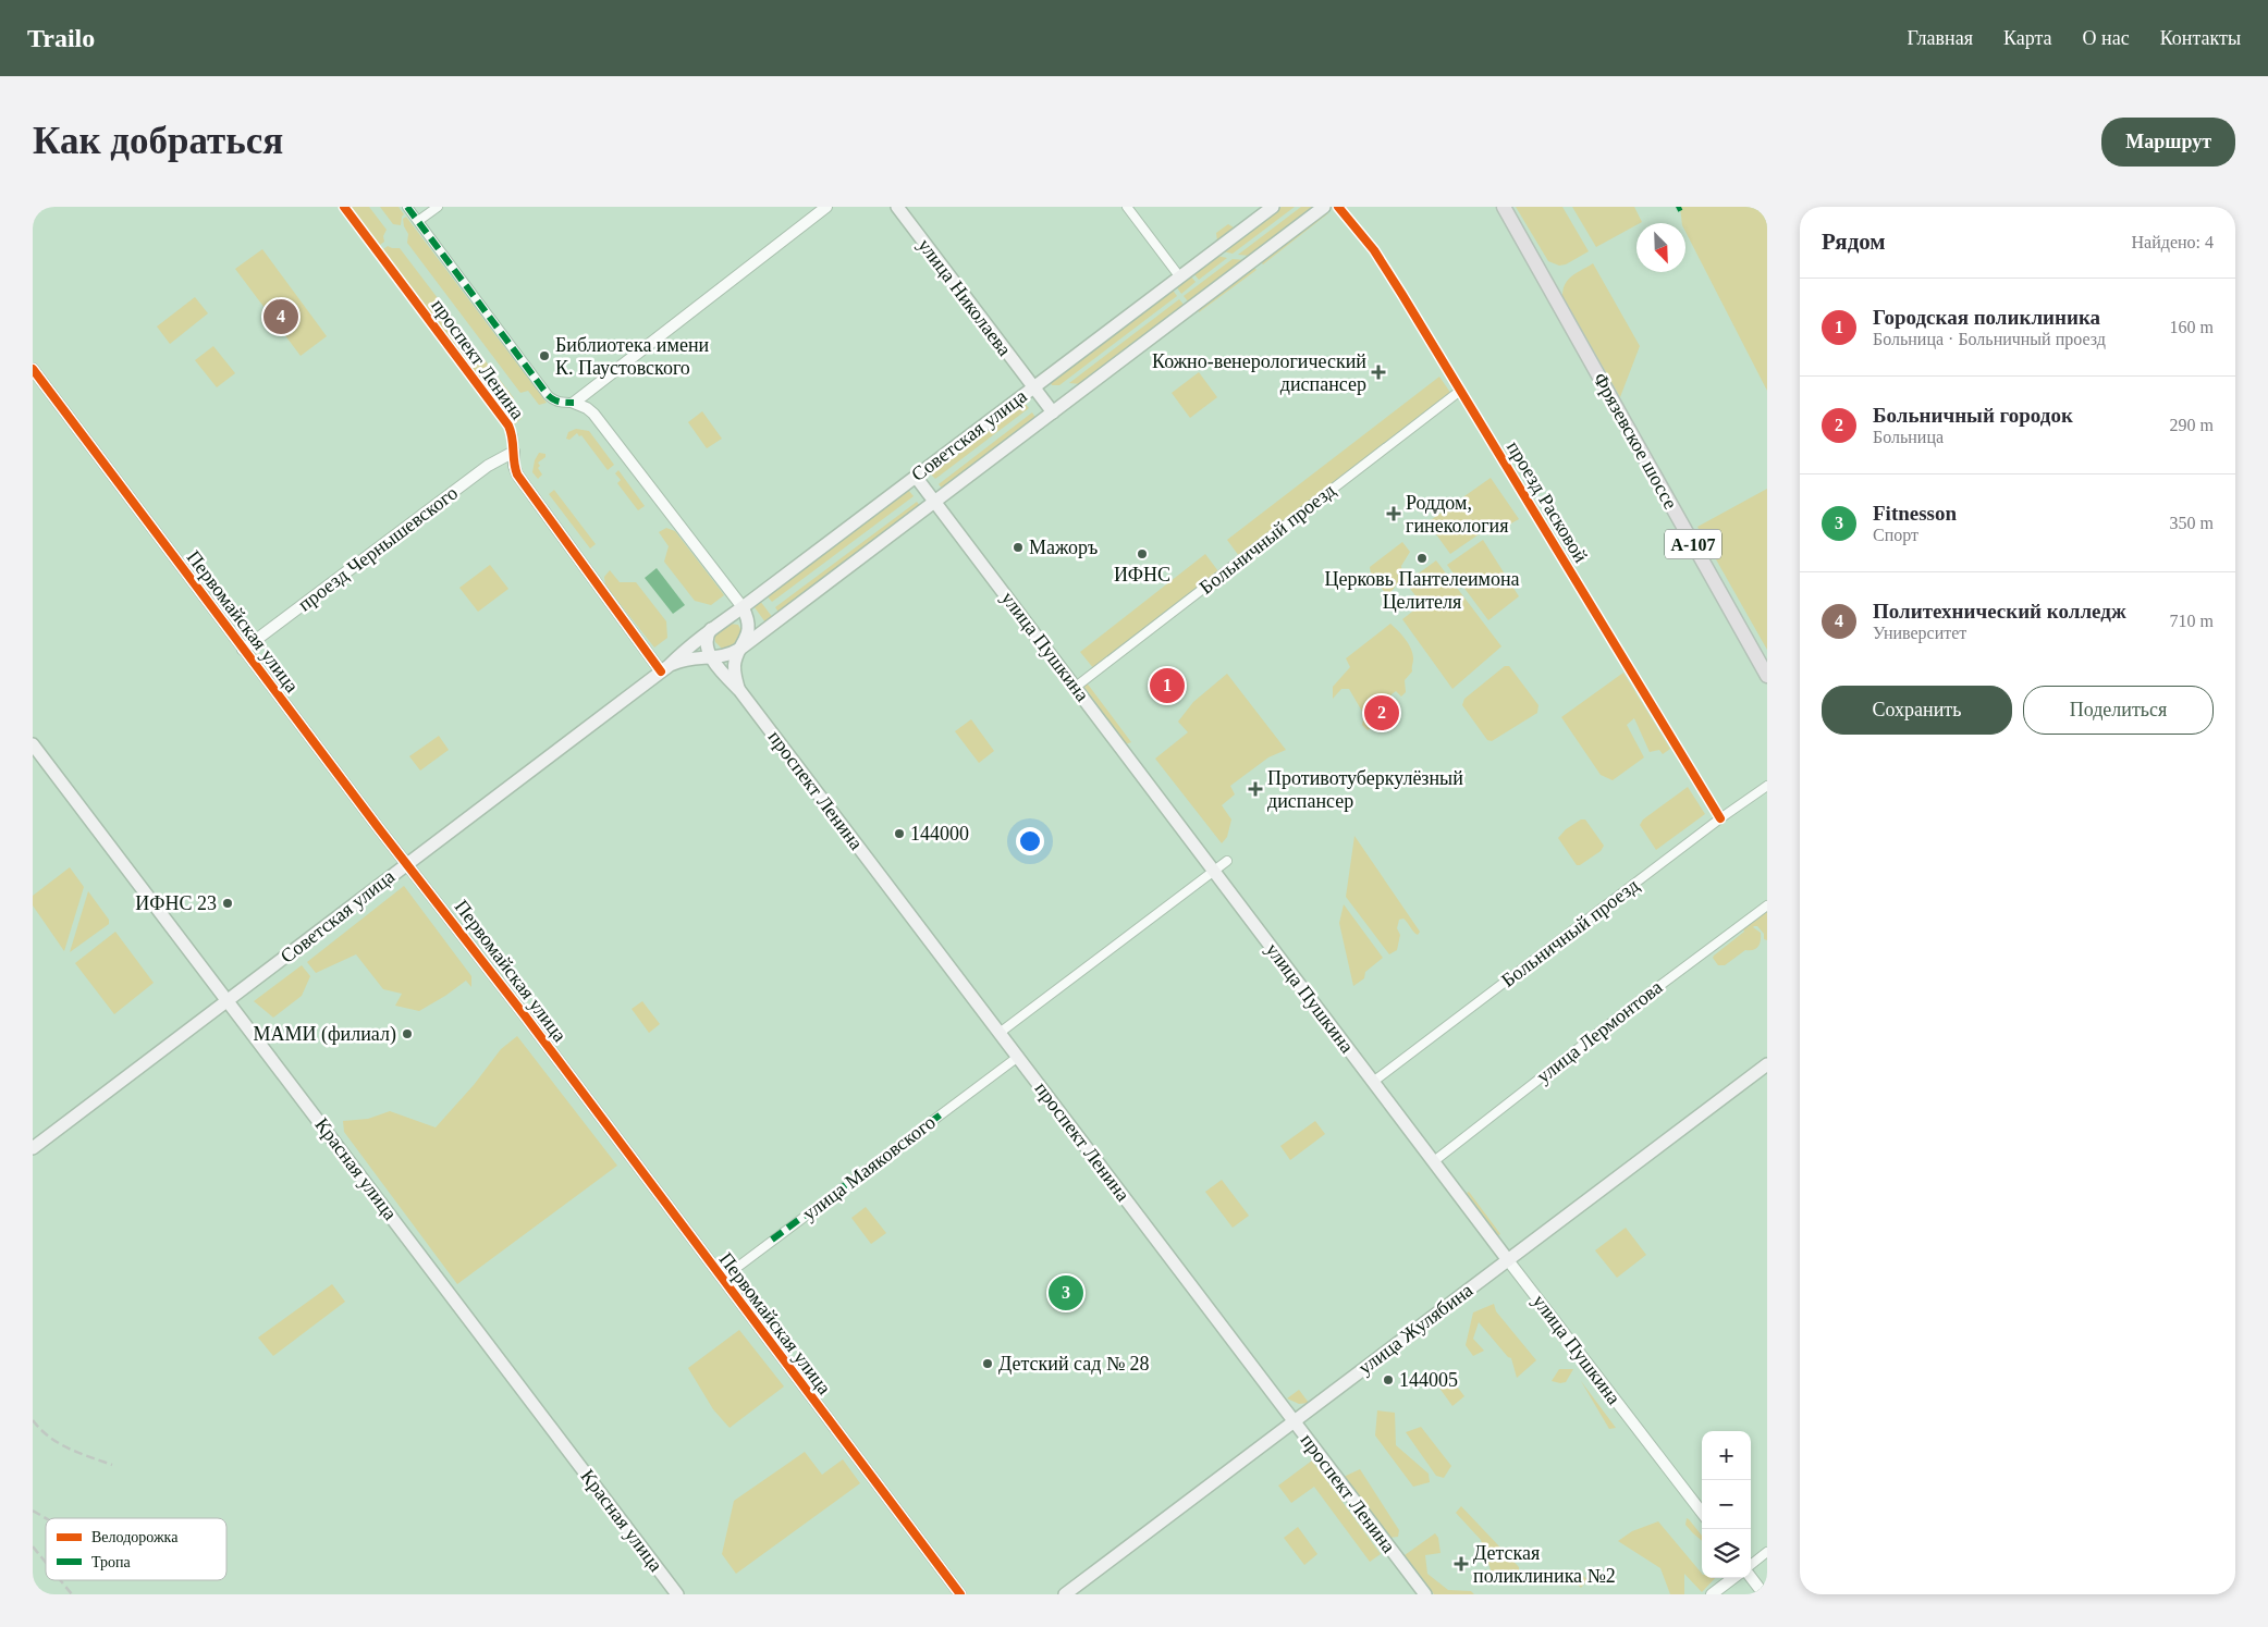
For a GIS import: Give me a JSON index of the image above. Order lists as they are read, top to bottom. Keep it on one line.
{"streets":{"highway":["Фрязевское шоссе","А-107"],"main road":["улица Николаева","проспект Ленина","Советская улица","улица Пушкина","Красная улица","улица Жулябина"],"street":["проезд Расковой","Больничный проезд","проезд Чернышевского","Первомайская улица","улица Лермонтова","улица Маяковского"]},"crossings":[["улица Николаева","Советская улица"],["проспект Ленина","Советская улица"],["проспект Ленина","проезд Чернышевского"],["проспект Ленина","улица Маяковского"],["проспект Ленина","улица Жулябина"],["Советская улица","Первомайская улица"],["Советская улица","улица Пушкина"],["Советская улица","Красная улица"],["проезд Расковой","Больничный проезд"],["Больничный проезд","улица Пушкина"],["проезд Чернышевского","Первомайская улица"],["Первомайская улица","улица Маяковского"],["улица Пушкина","улица Лермонтова"],["улица Пушкина","улица Жулябина"]],"places":{"other":["Библиотека имени К. Паустовского","Мажоръ","ИФНС","Церковь Пантелеимона Целителя","144000","ИФНС 23","МАМИ (филиал)","Детский сад № 28","144005"],"health":["Кожно-венерологический диспансер","Роддом, гинекология","Противотуберкулёзный диспансер","Детская поликлиника №2"]},"legend":["Велодорожка","Тропа"],"north":"bottom right","page":{"header":"Trailo","nav":["Главная","Карта","О нас","Контакты"],"buttons":["Маршрут",["Сохранить","Поделиться"]],"title":"Как добраться","heading":["Рядом","Найдено: 4"],"list":[{"mark":"1","name":"Городская поликлиника","note":"Больница · Больничный проезд","value":"160 m"},{"mark":"2","name":"Больничный городок","note":"Больница","value":"290 m"},{"mark":"3","name":"Fitnesson","note":"Спорт","value":"350 m"},{"mark":"4","name":"Политехнический колледж","note":"Университет","value":"710 m"}],"pins":["4","1","2","3"],"map_buttons":["+","−"]}}
